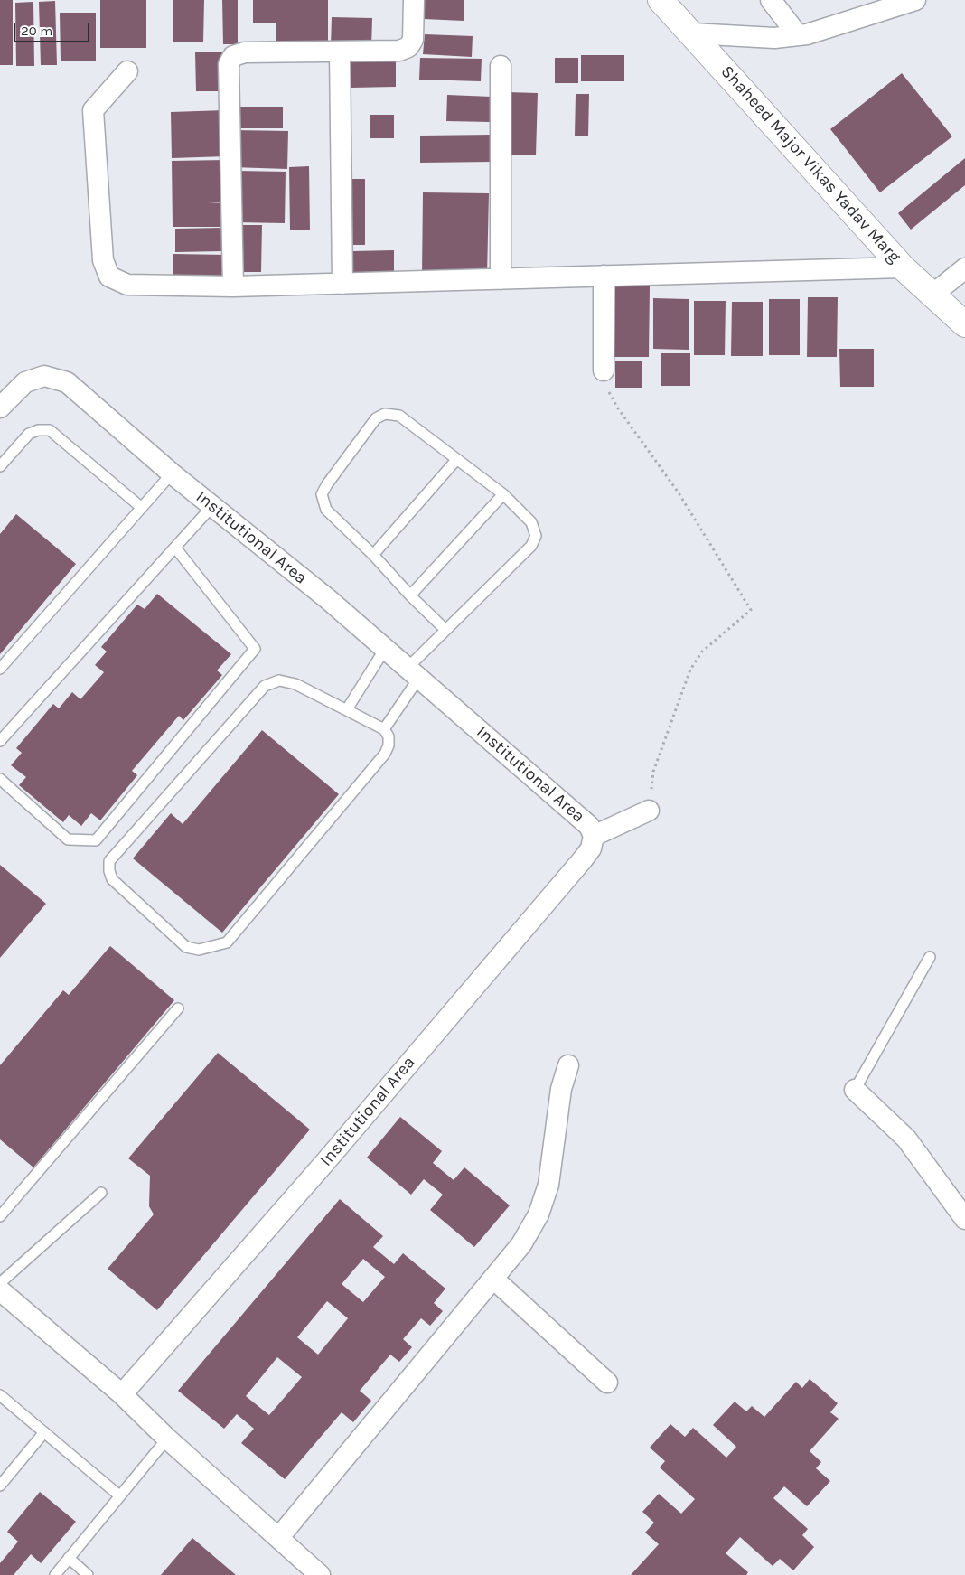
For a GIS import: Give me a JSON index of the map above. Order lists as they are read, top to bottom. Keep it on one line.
{"streets":{"street":["Shaheed Major Vikas Yadav Marg","Institutional Area"]},"scale_bar":"20 m"}
